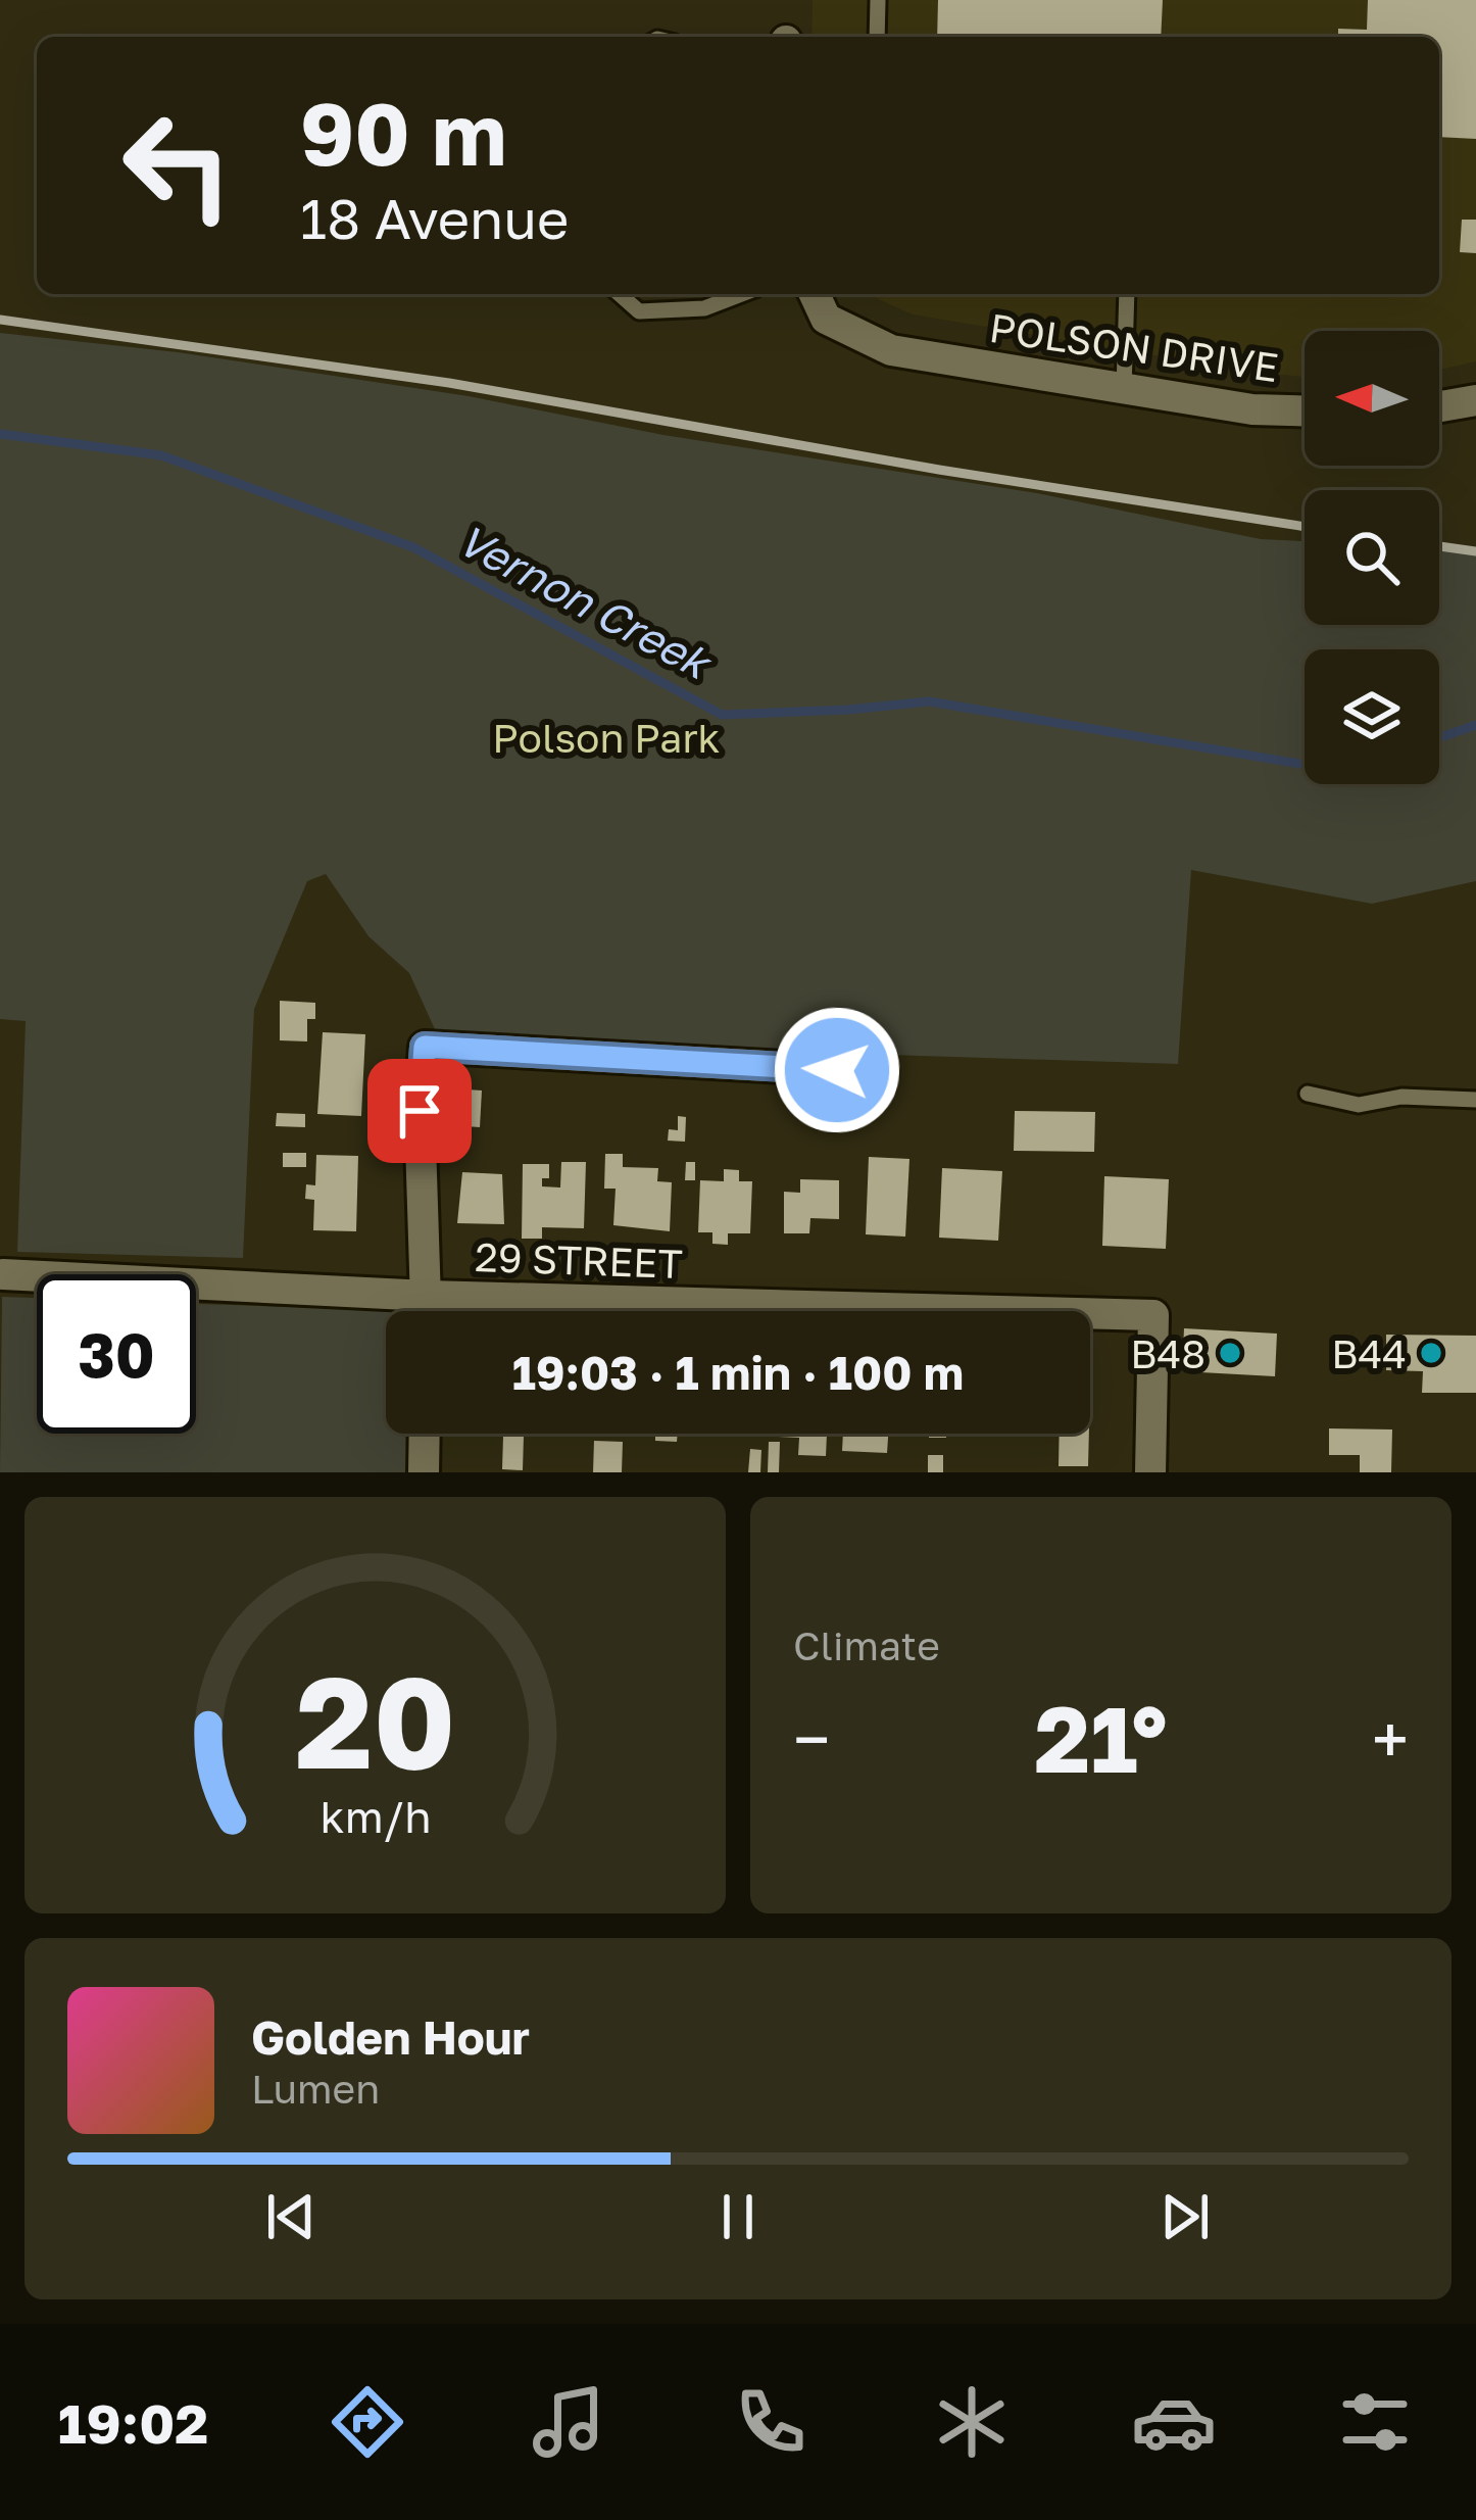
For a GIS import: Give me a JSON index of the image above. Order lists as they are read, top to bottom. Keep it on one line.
{"streets":{"street":["POLSON DRIVE","29 STREET"]},"water":["Vernon Creek"],"parks":["Polson Park"],"places":["B48","B44"],"north":"left","page":{"turn":["90 m","18 Avenue"],"limit":"30","trip":"19:03 · 1 min · 100 m","tile":"Climate","heat":["−","21°","+"],"song":["Golden Hour","Lumen"],"tabs":"19:02","gauge":["20","km/h"]}}
